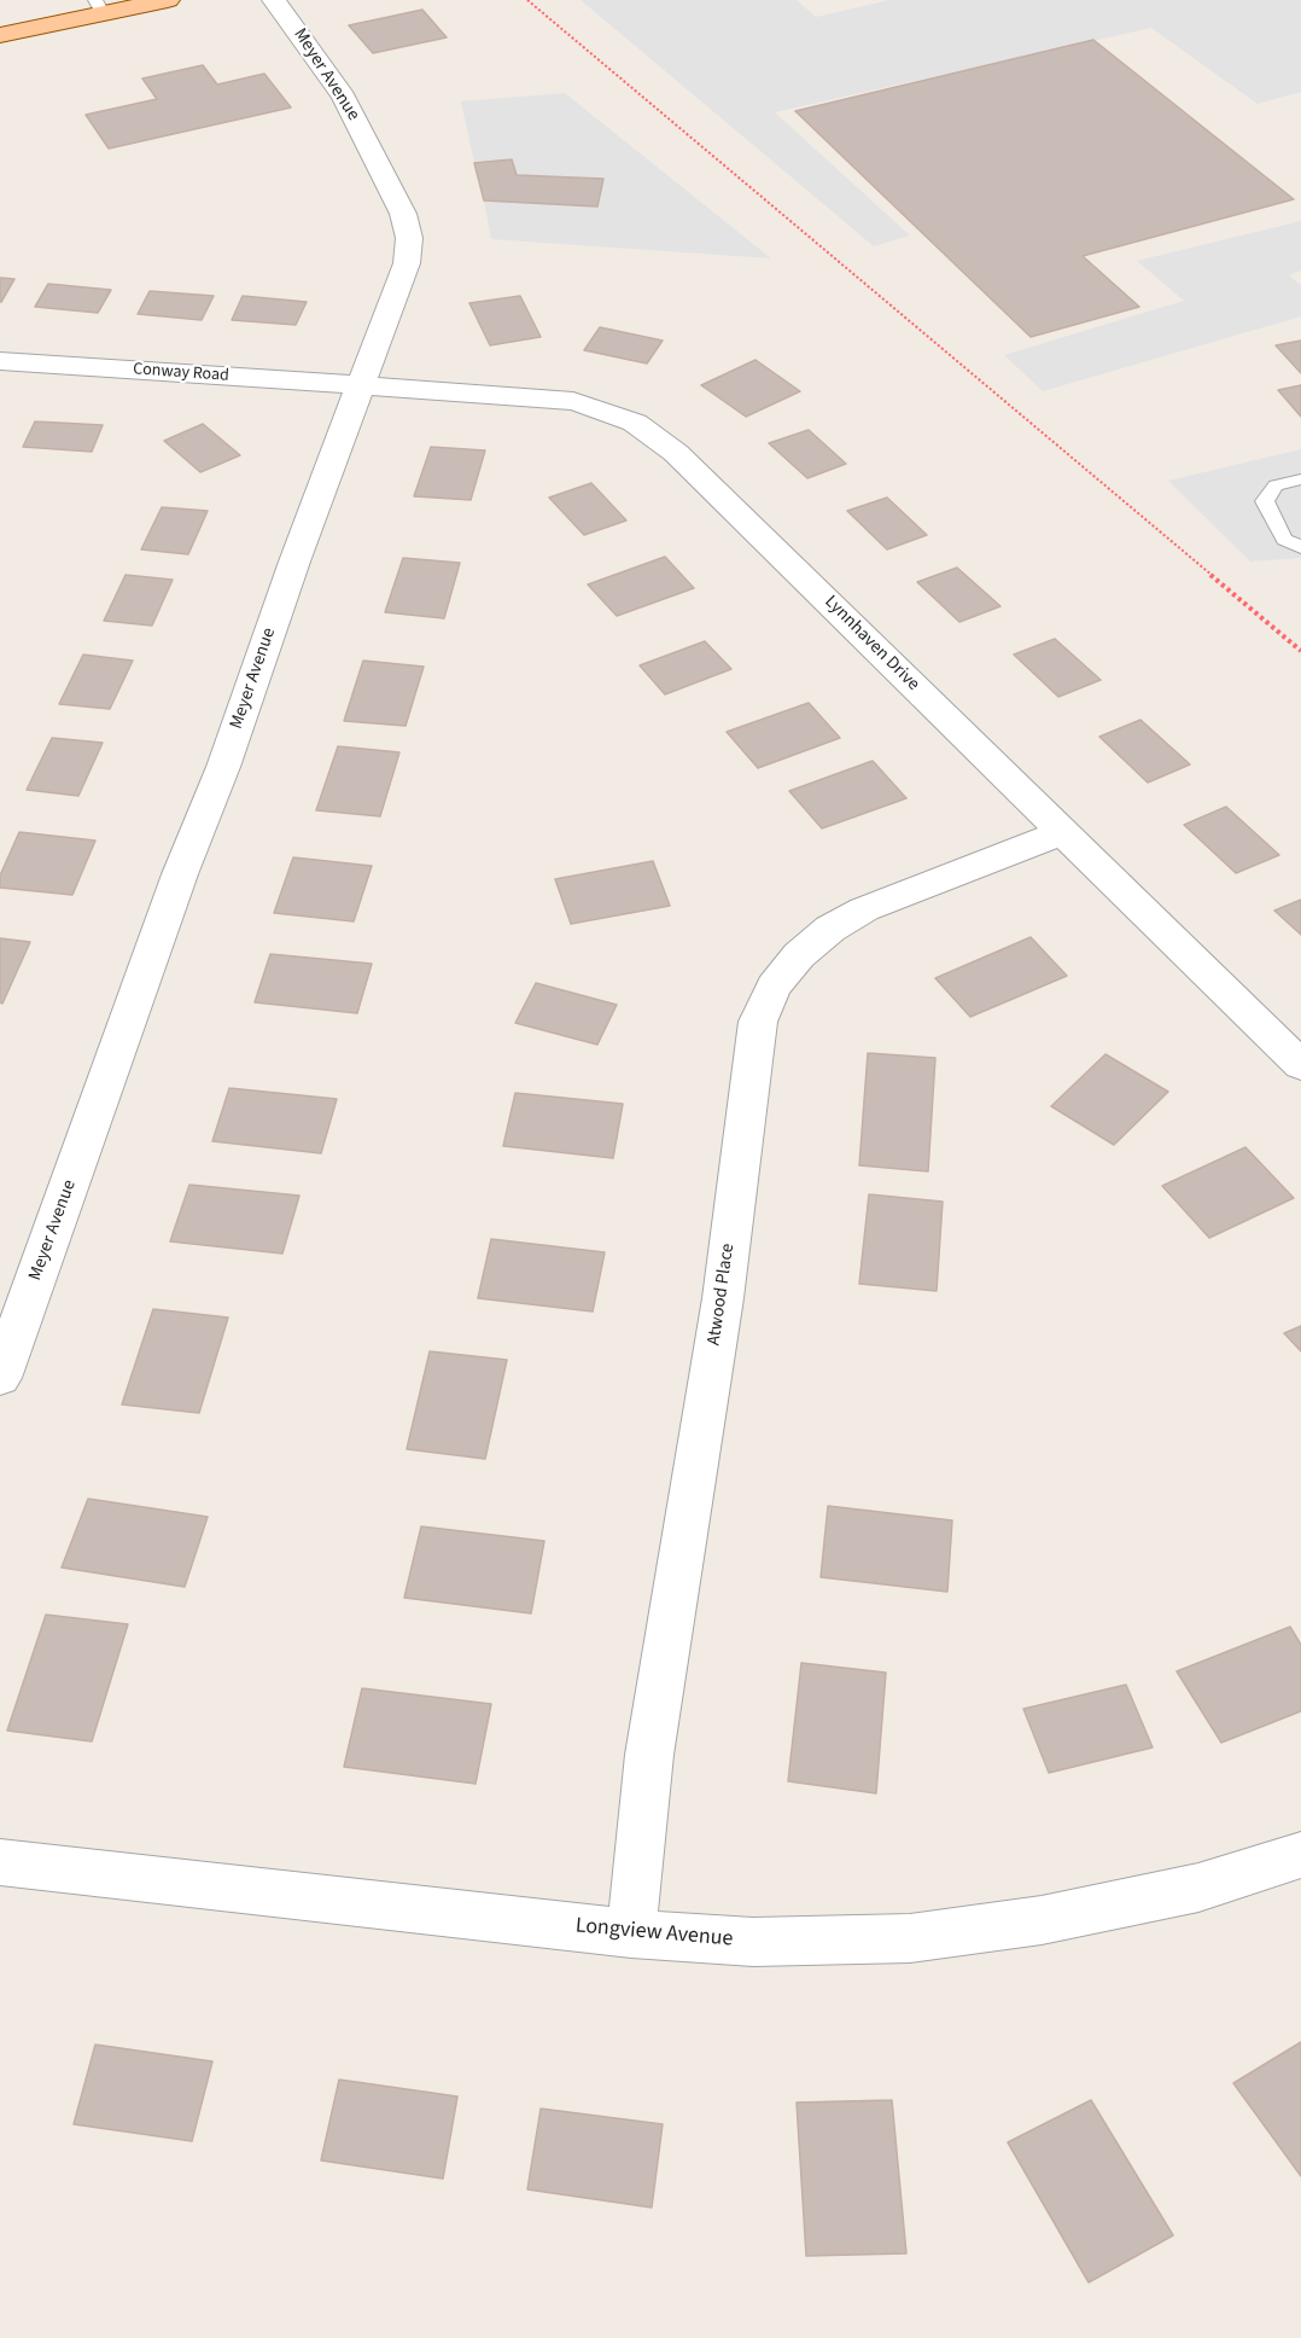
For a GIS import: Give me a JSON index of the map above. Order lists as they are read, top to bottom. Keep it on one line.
{"streets":{"street":["Meyer Avenue","Conway Road","Lynnhaven Drive","Atwood Place","Longview Avenue"]},"crossings":[["Meyer Avenue","Conway Road"],["Meyer Avenue","Lynnhaven Drive"],["Conway Road","Lynnhaven Drive"],["Lynnhaven Drive","Atwood Place"],["Atwood Place","Longview Avenue"]]}
